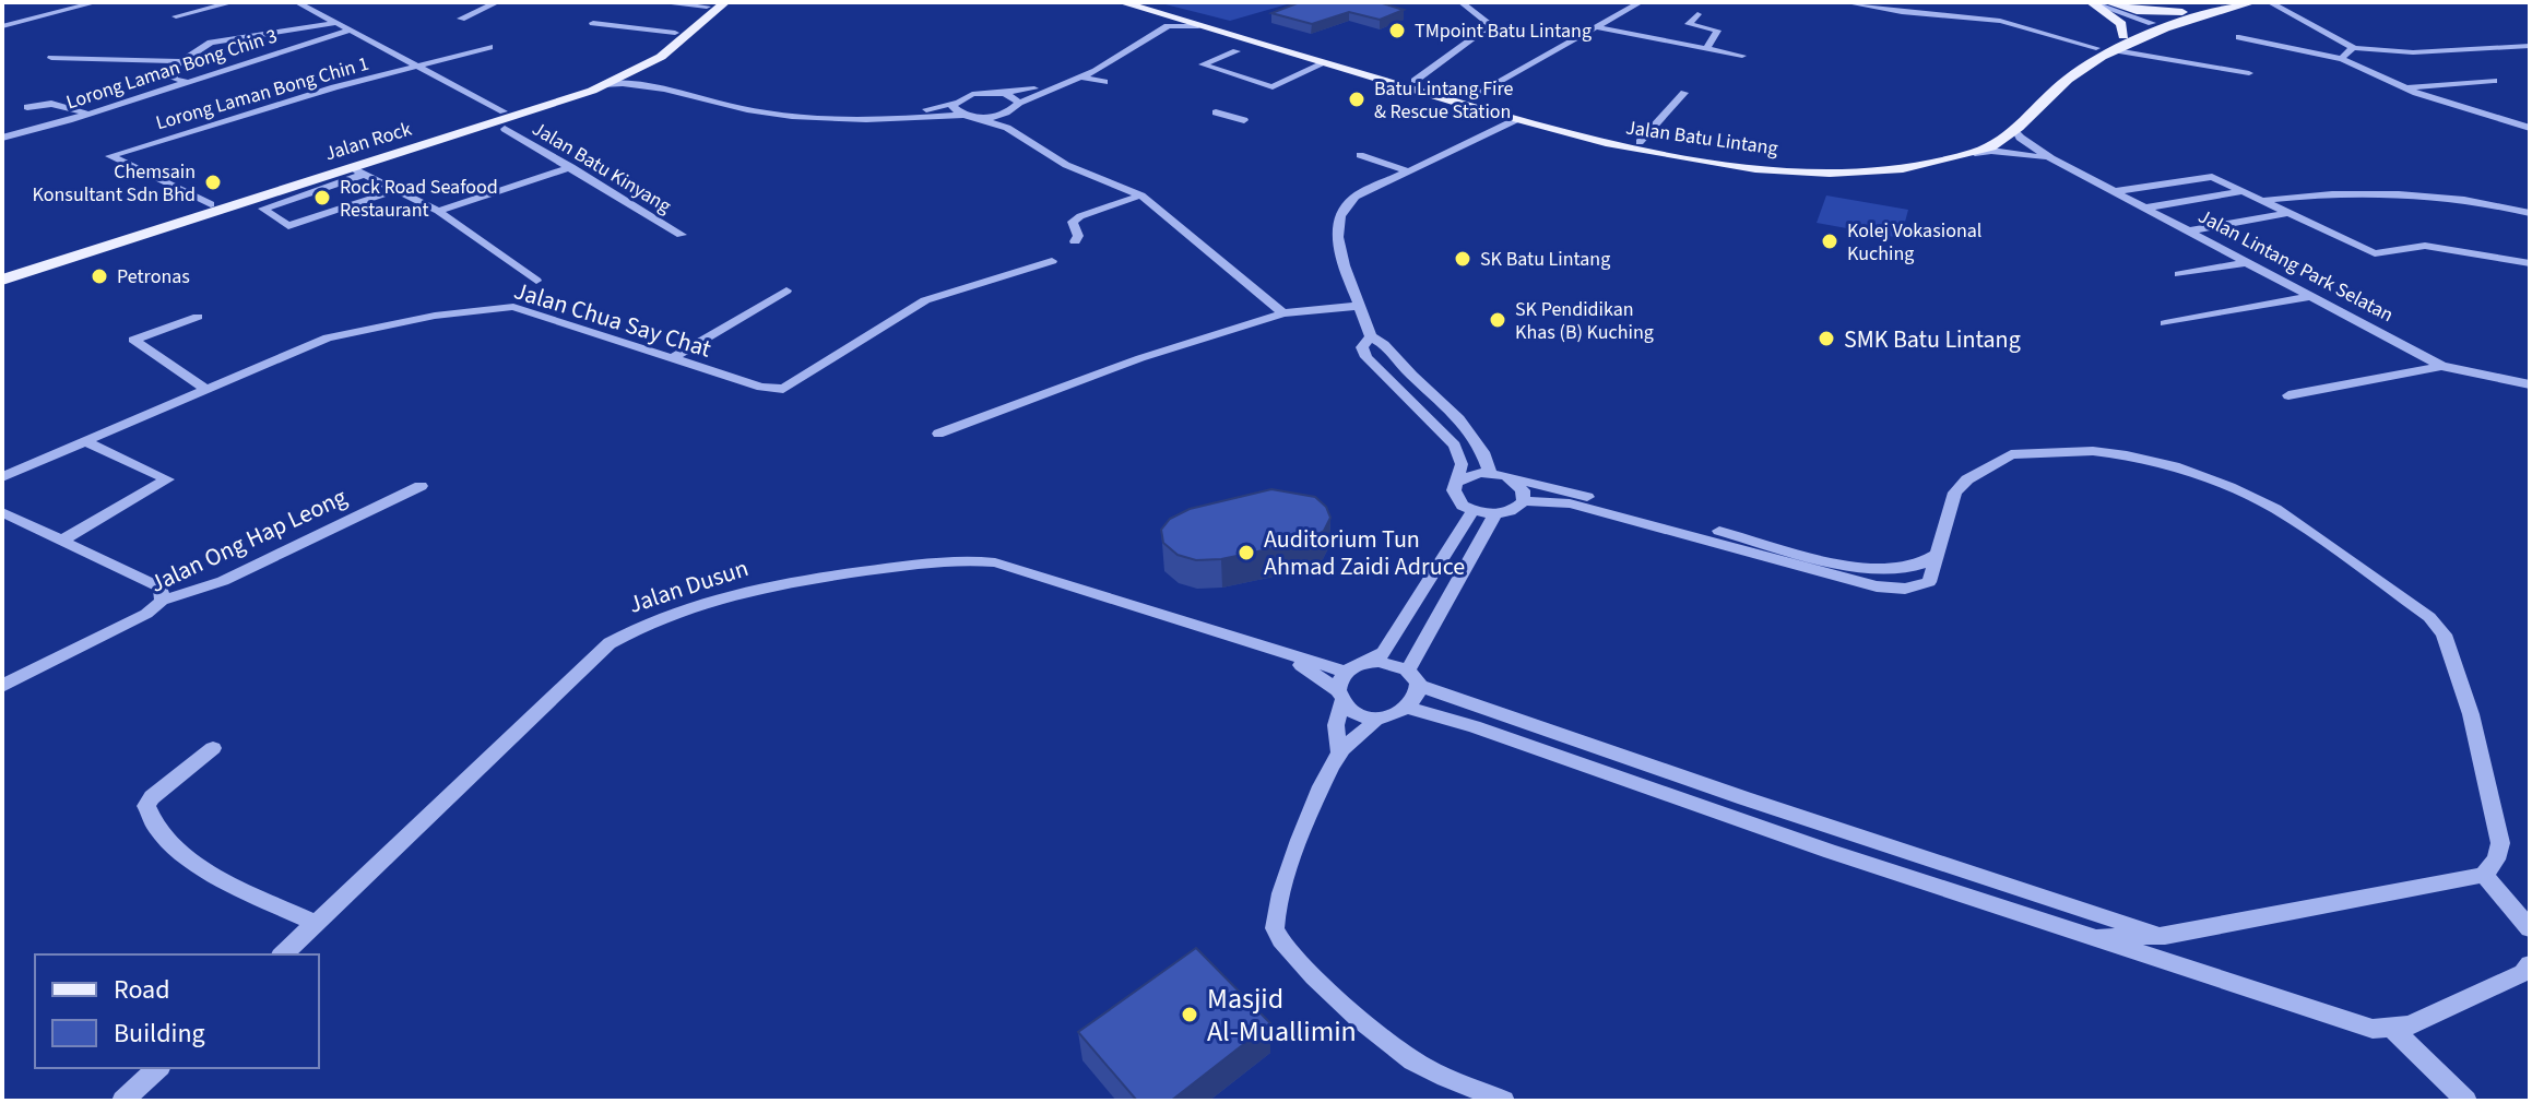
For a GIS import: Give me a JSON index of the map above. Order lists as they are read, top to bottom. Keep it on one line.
{"streets":{"main road":["Jalan Batu Lintang","Jalan Rock"],"street":["Lorong Laman Bong Chin 3","Lorong Laman Bong Chin 1","Jalan Batu Kinyang","Jalan Lintang Park Selatan","Jalan Chua Say Chat","Jalan Ong Hap Leong","Jalan Dusun"]},"crossings":[["Lorong Laman Bong Chin 1","Jalan Rock"]],"places":["TMpoint Batu Lintang","Batu Lintang Fire & Rescue Station","Chemsain Konsultant Sdn Bhd","Rock Road Seafood Restaurant","Kolej Vokasional Kuching","SK Batu Lintang","Petronas","SK Pendidikan Khas (B) Kuching","SMK Batu Lintang","Auditorium Tun Ahmad Zaidi Adruce","Masjid Al-Muallimin"],"legend":["Road","Building"]}
